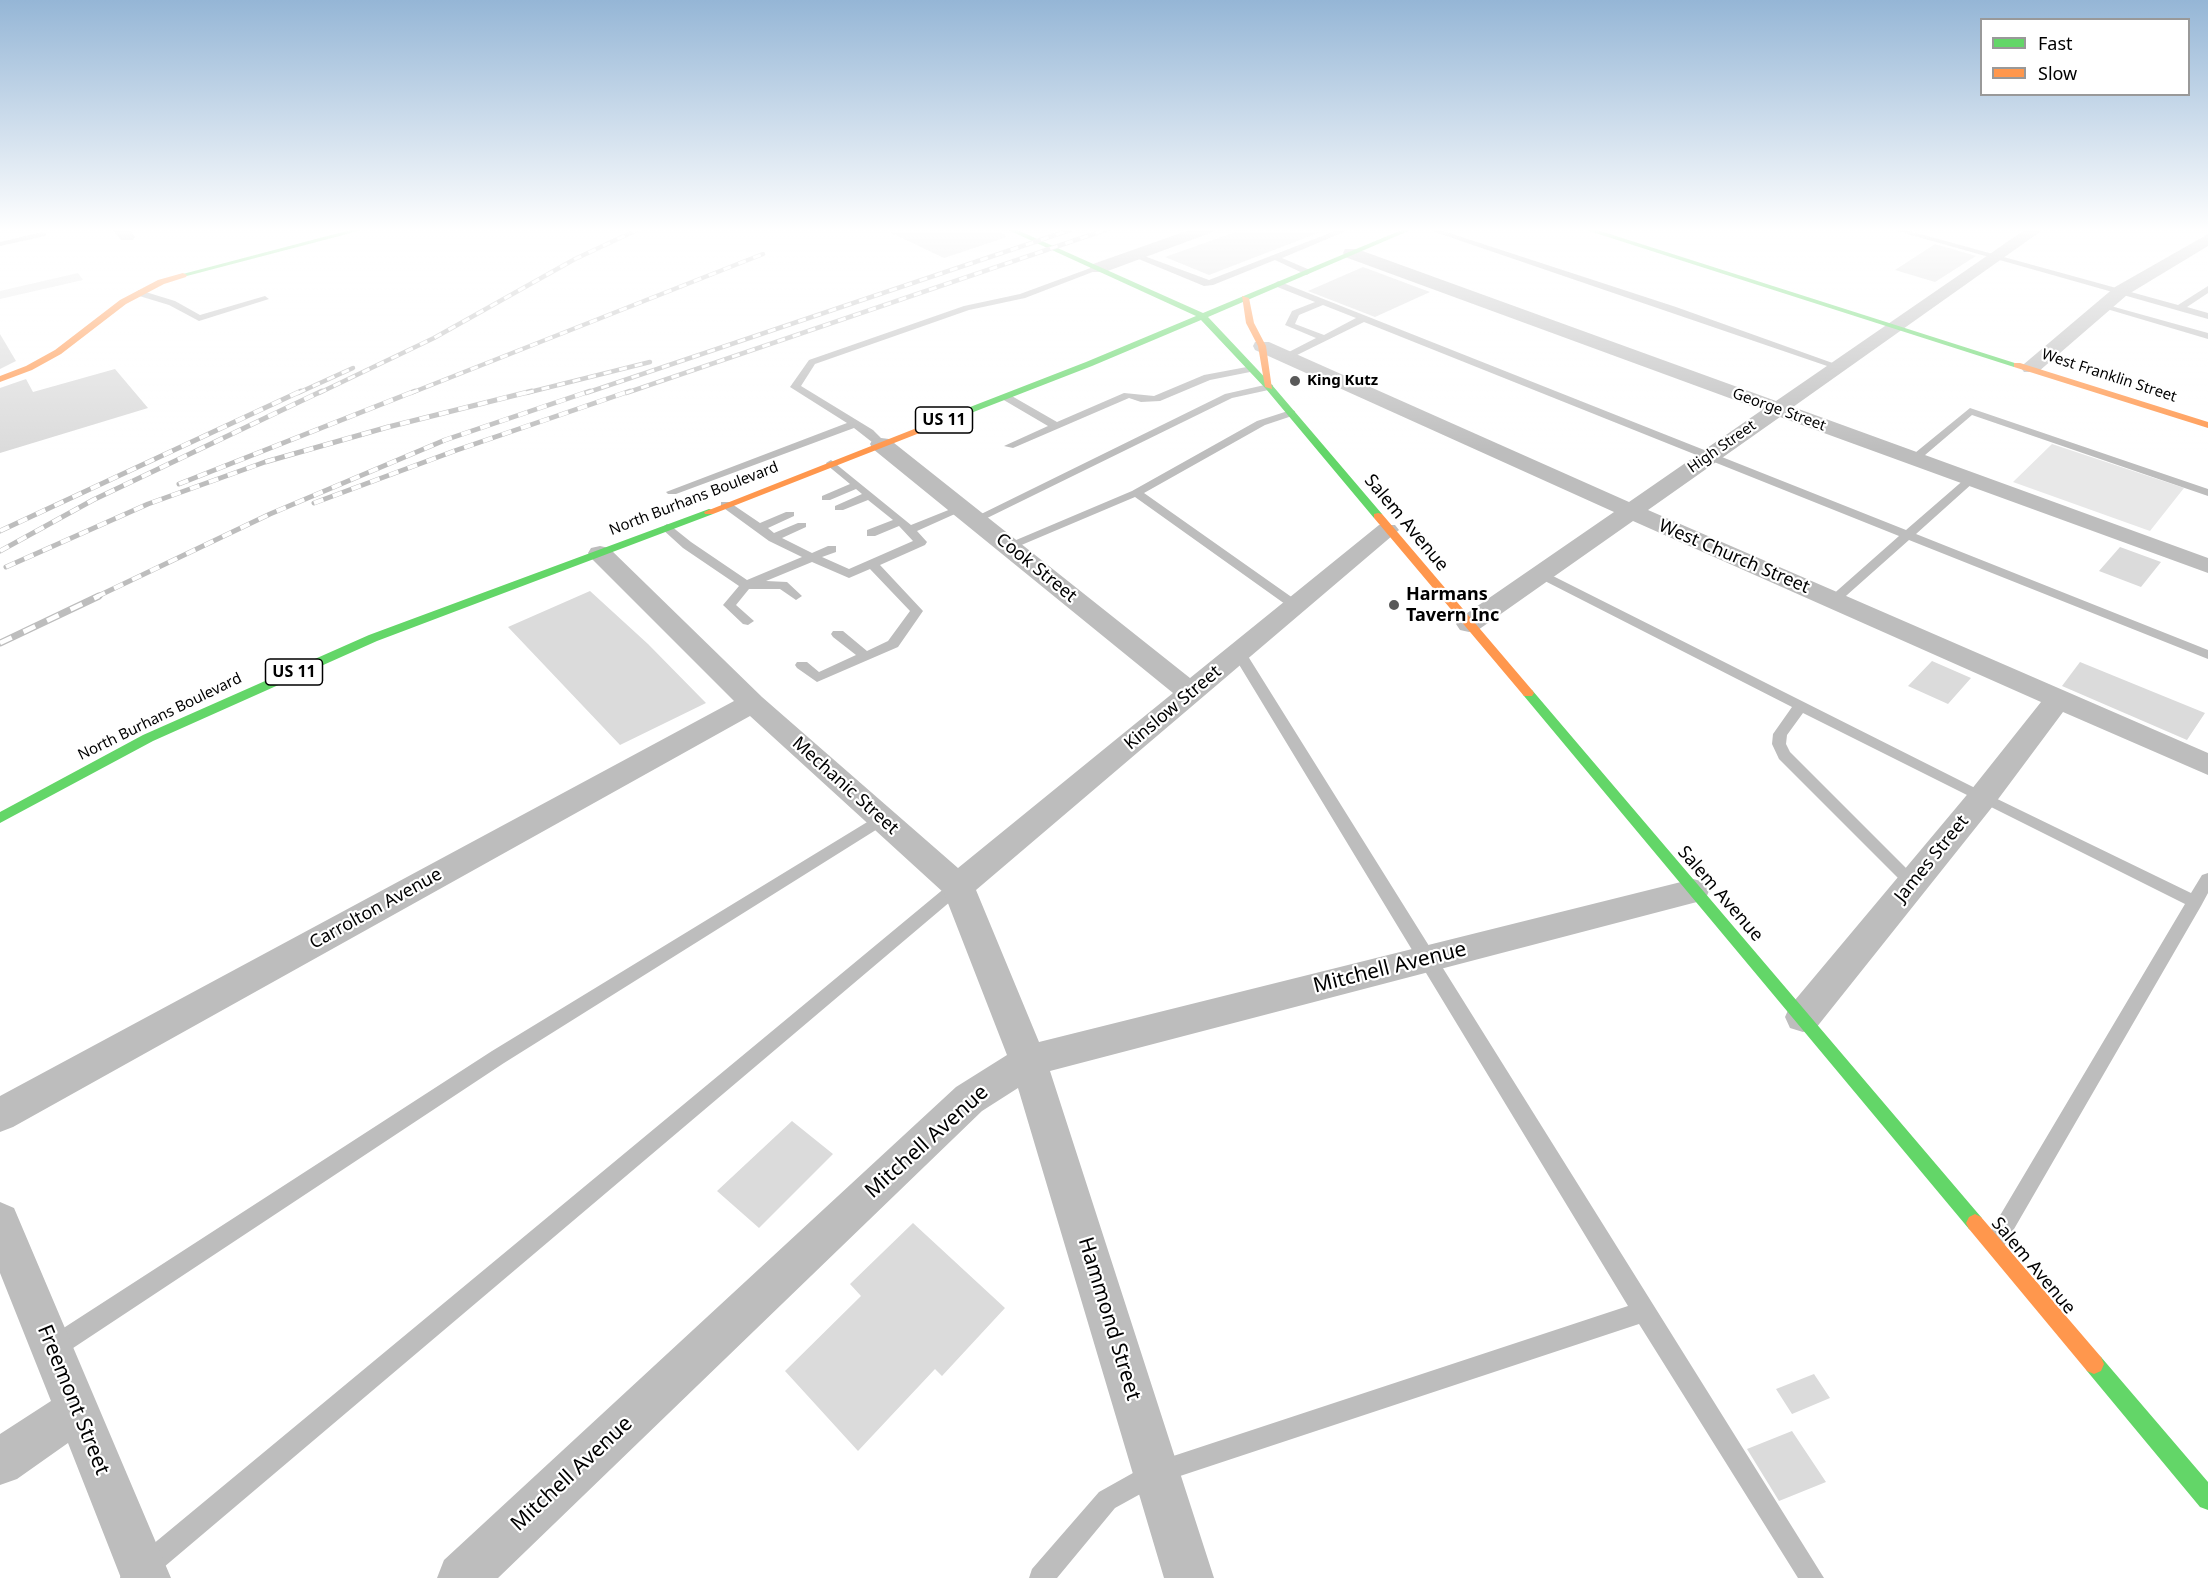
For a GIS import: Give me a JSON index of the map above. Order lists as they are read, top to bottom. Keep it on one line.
{"streets":{"main road":["West Franklin Street","US 11","North Burhans Boulevard","Salem Avenue"],"street":["George Street","High Street","West Church Street","Cook Street","Kinslow Street","Mechanic Street","James Street","Carrolton Avenue","Mitchell Avenue","Hammond Street","Freemont Street"]},"crossings":[["West Franklin Street","High Street"],["George Street","High Street"],["High Street","Salem Avenue"],["High Street","West Church Street"],["North Burhans Boulevard","Salem Avenue"],["North Burhans Boulevard","Cook Street"],["North Burhans Boulevard","Mechanic Street"],["Salem Avenue","Kinslow Street"],["Salem Avenue","James Street"],["Salem Avenue","Mitchell Avenue"],["West Church Street","James Street"],["Cook Street","Kinslow Street"],["Kinslow Street","Mechanic Street"],["Mechanic Street","Carrolton Avenue"],["Mechanic Street","Mitchell Avenue"],["Mechanic Street","Hammond Street"],["Mitchell Avenue","Hammond Street"]],"places":["King Kutz","Harmans Tavern Inc"],"legend":["Fast","Slow"]}
